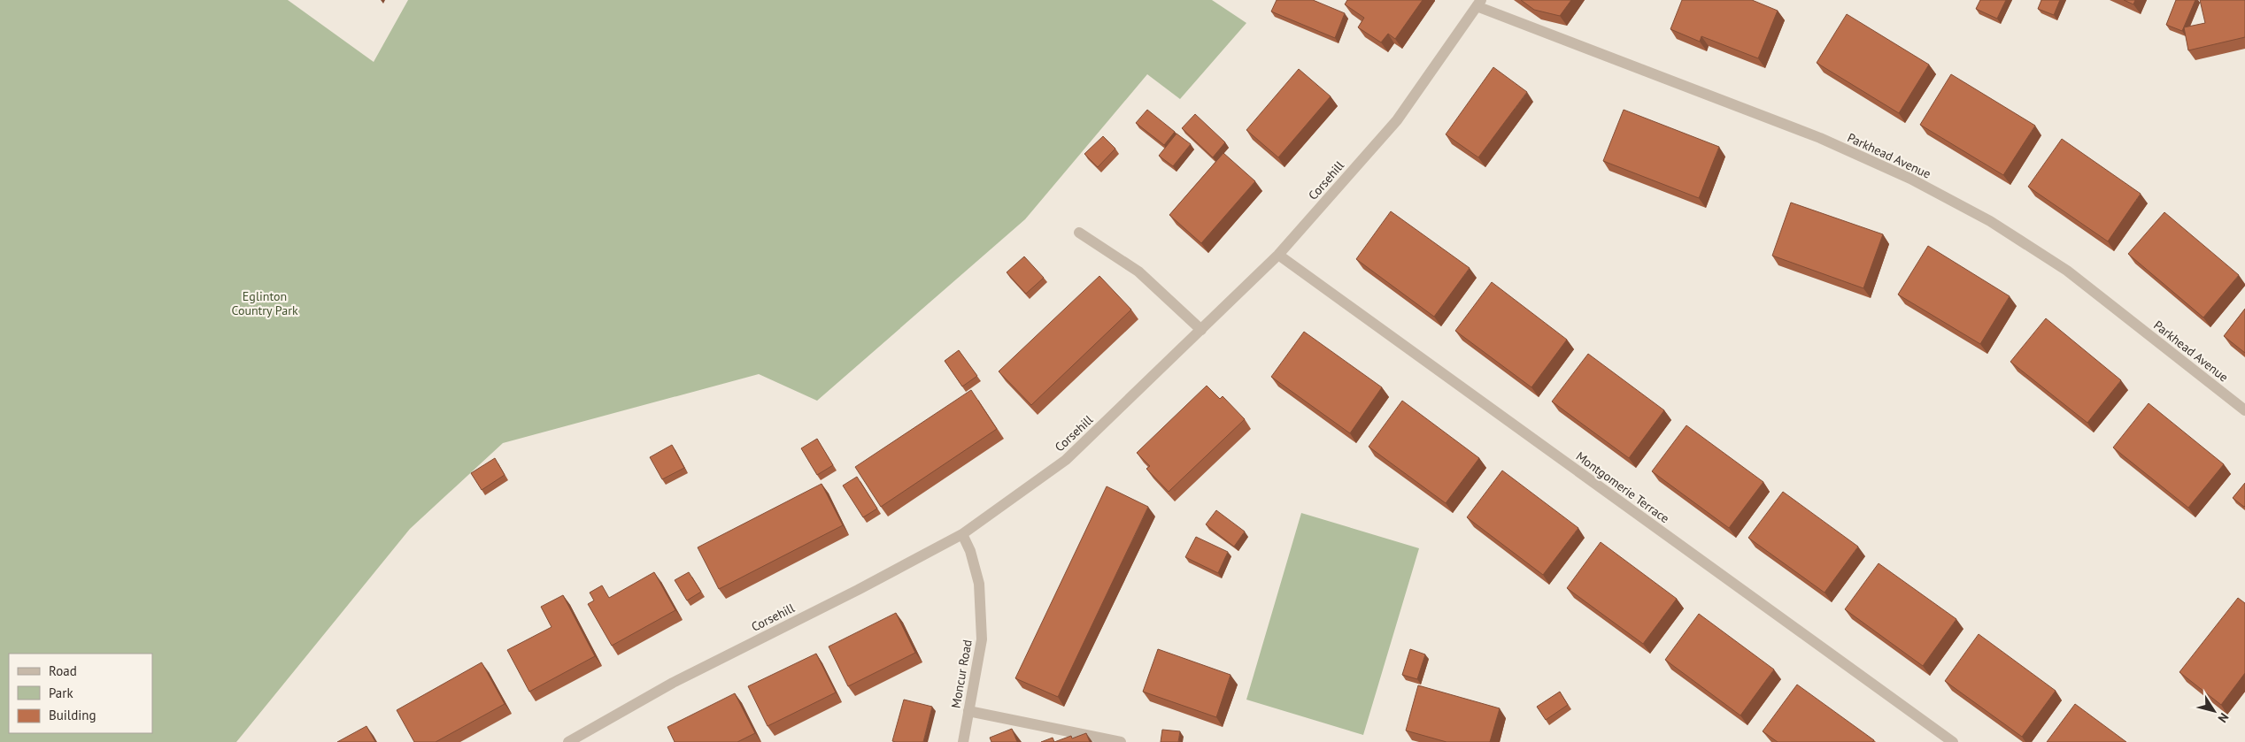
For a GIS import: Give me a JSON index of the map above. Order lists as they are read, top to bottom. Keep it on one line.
{"streets":{"street":["Parkhead Avenue","Corsehill","Montgomerie Terrace","Moncur Road"]},"crossings":[["Parkhead Avenue","Corsehill"],["Corsehill","Montgomerie Terrace"],["Corsehill","Moncur Road"]],"parks":["Eglinton Country Park"],"legend":["Road","Park","Building"],"north":"bottom right"}
